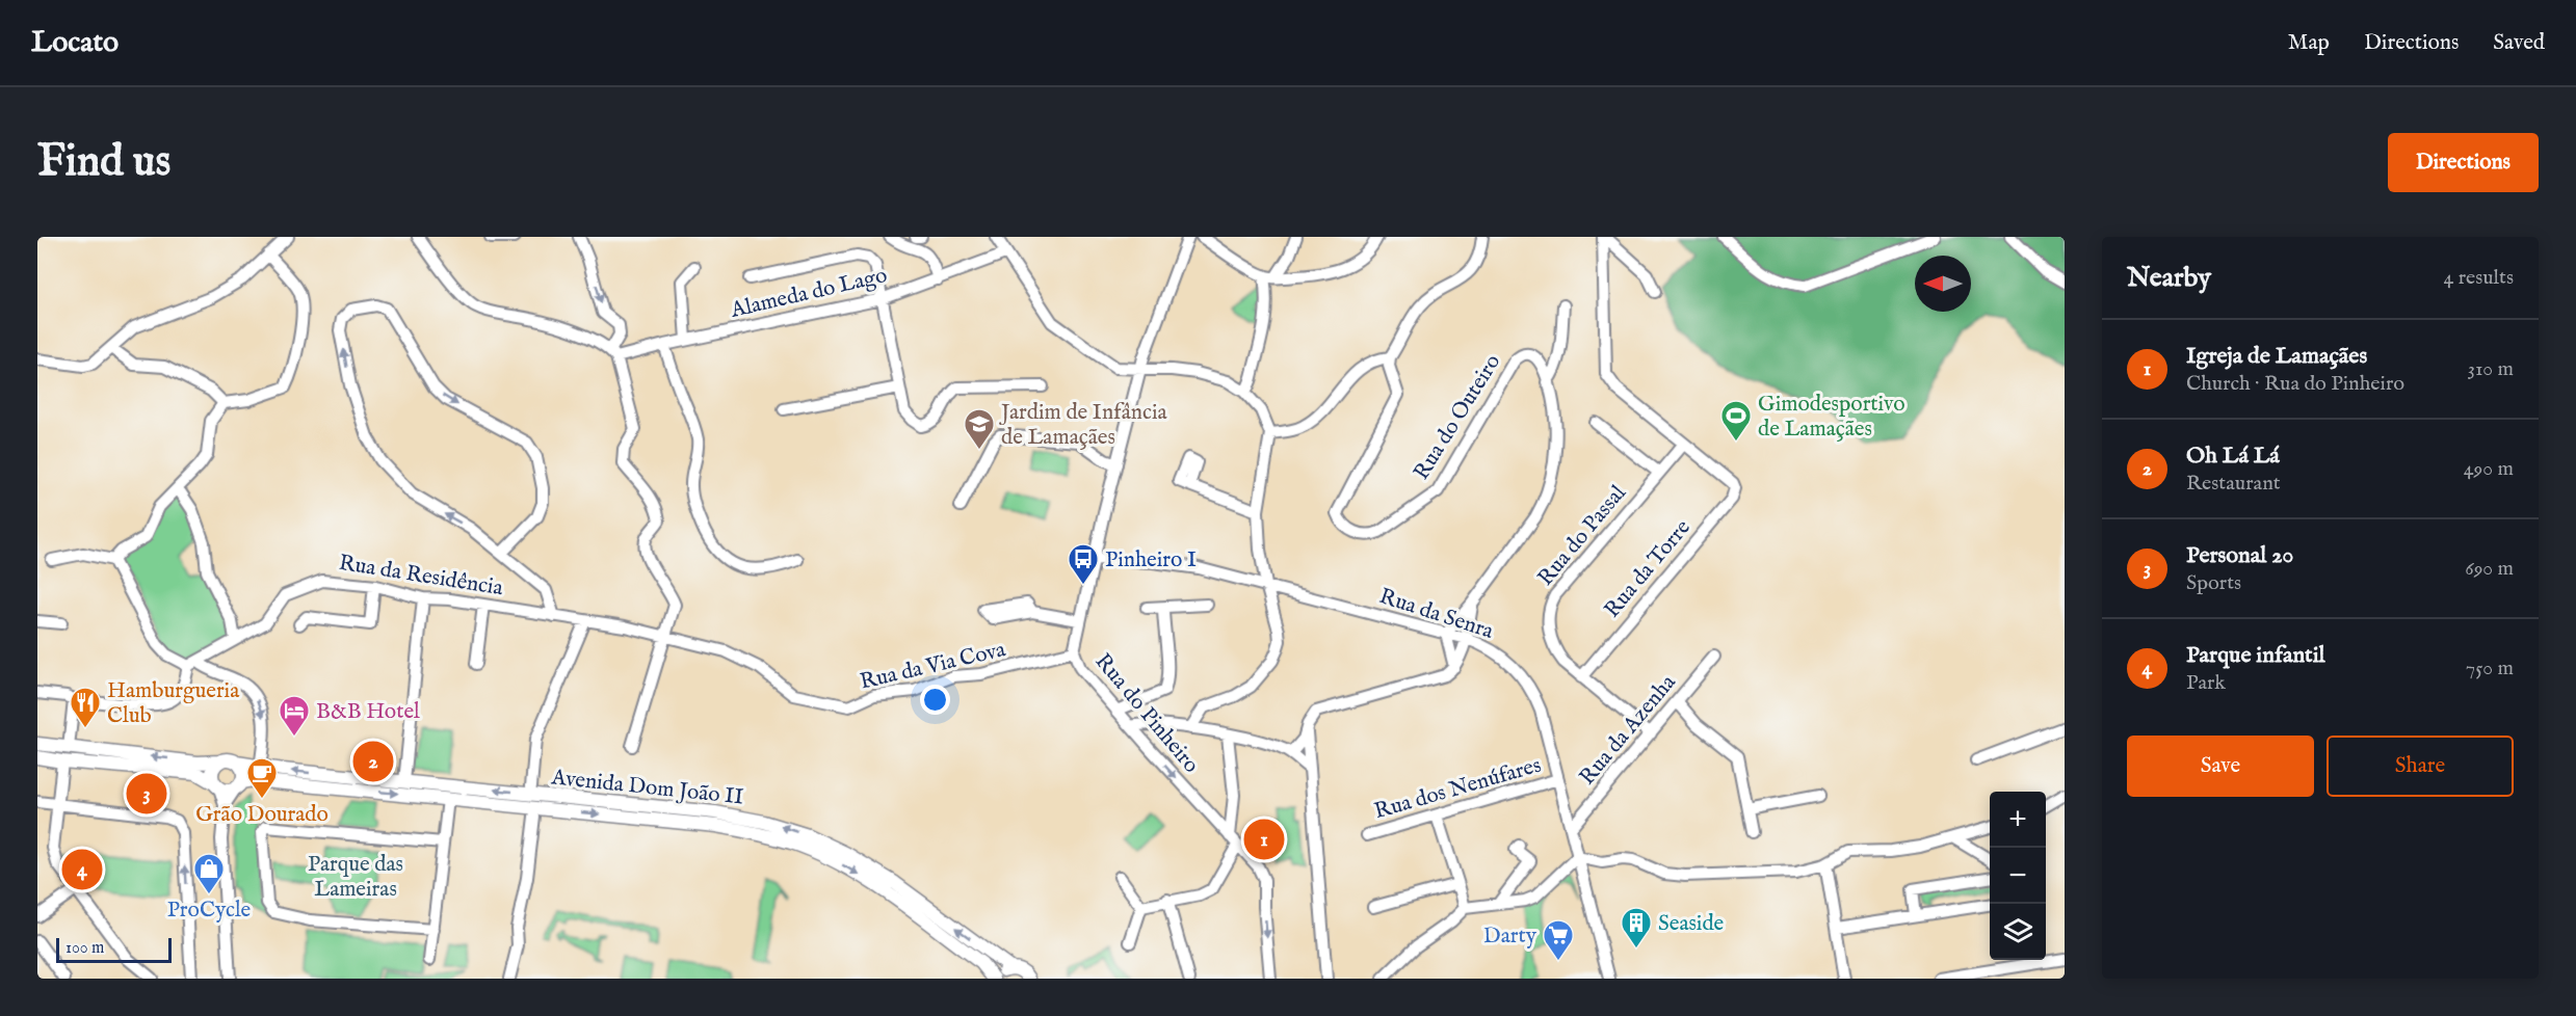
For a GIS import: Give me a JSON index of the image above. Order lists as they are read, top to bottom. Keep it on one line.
{"streets":{"main road":["Avenida Dom João II"],"street":["Alameda do Lago","Rua do Outeiro","Rua do Passal","Rua da Torre","Rua da Residência","Rua da Senra","Rua da Via Cova","Rua do Pinheiro","Rua da Azenha","Rua dos Nenúfares"]},"crossings":[["Rua do Outeiro","Rua da Senra"],["Rua do Passal","Rua da Torre"],["Rua do Passal","Rua da Azenha"],["Rua da Residência","Rua da Via Cova"],["Rua da Senra","Rua da Via Cova"],["Rua da Senra","Rua do Pinheiro"],["Rua da Senra","Rua da Azenha"],["Rua da Senra","Rua dos Nenúfares"],["Rua da Via Cova","Rua do Pinheiro"]],"parks":["Parque das Lameiras"],"places":{"sports":["Gimodesportivo de Lamaçães"],"school or university":["Jardim de Infância de Lamaçães"],"bus stop":["Pinheiro I"],"restaurant":["Hamburgueria Club"],"hotel":["B&B Hotel"],"cafe":["Grão Dourado"],"shop":["ProCycle"],"building":["Seaside"],"supermarket":["Darty"]},"scale_bar":"100 m","north":"left","page":{"header":"Locato","nav":["Map","Directions","Saved"],"buttons":["Directions",["Save","Share"]],"title":"Find us","heading":["Nearby","4 results"],"list":[{"mark":"1","name":"Igreja de Lamaçães","note":"Church · Rua do Pinheiro","value":"310 m"},{"mark":"2","name":"Oh Lá Lá","note":"Restaurant","value":"490 m"},{"mark":"3","name":"Personal 20","note":"Sports","value":"690 m"},{"mark":"4","name":"Parque infantil","note":"Park","value":"750 m"}],"pins":["2","3","1","4"],"map_buttons":["+","−"],"scale":"100 m"}}
